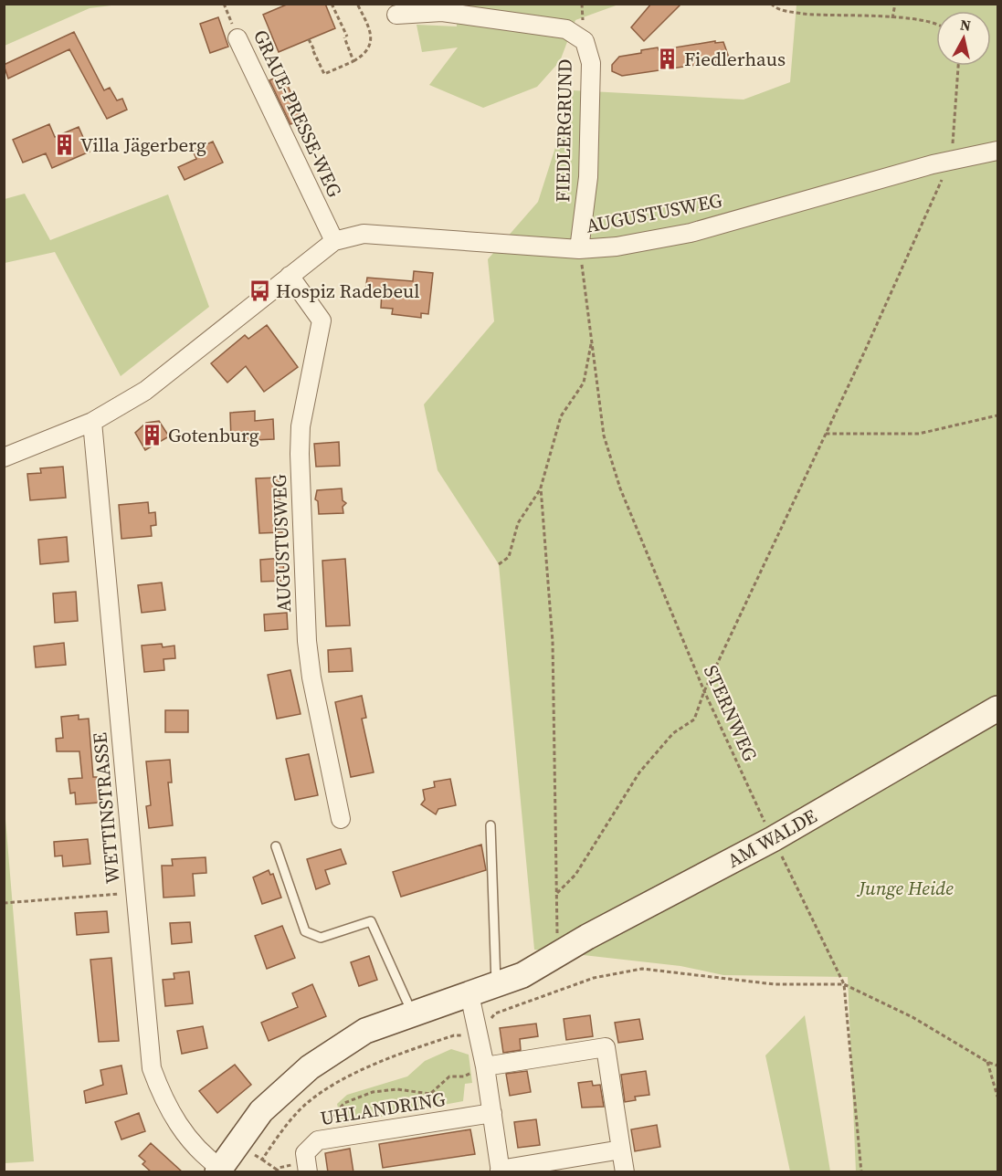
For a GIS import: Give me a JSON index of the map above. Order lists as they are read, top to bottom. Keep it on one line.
{"streets":{"street":["GRAUE-PRESSE-WEG","FIEDLERGRUND","AUGUSTUSWEG","WETTINSTRASSE","AM WALDE","UHLANDRING"],"path":["STERNWEG"]},"crossings":[["GRAUE-PRESSE-WEG","AUGUSTUSWEG"],["FIEDLERGRUND","AUGUSTUSWEG"],["FIEDLERGRUND","STERNWEG"],["AUGUSTUSWEG","STERNWEG"],["AUGUSTUSWEG","WETTINSTRASSE"],["STERNWEG","AM WALDE"],["WETTINSTRASSE","AM WALDE"]],"parks":["Junge Heide"],"places":{"building":["Fiedlerhaus","Villa Jägerberg","Gotenburg"],"bus stop":["Hospiz Radebeul"]},"north":"top"}
